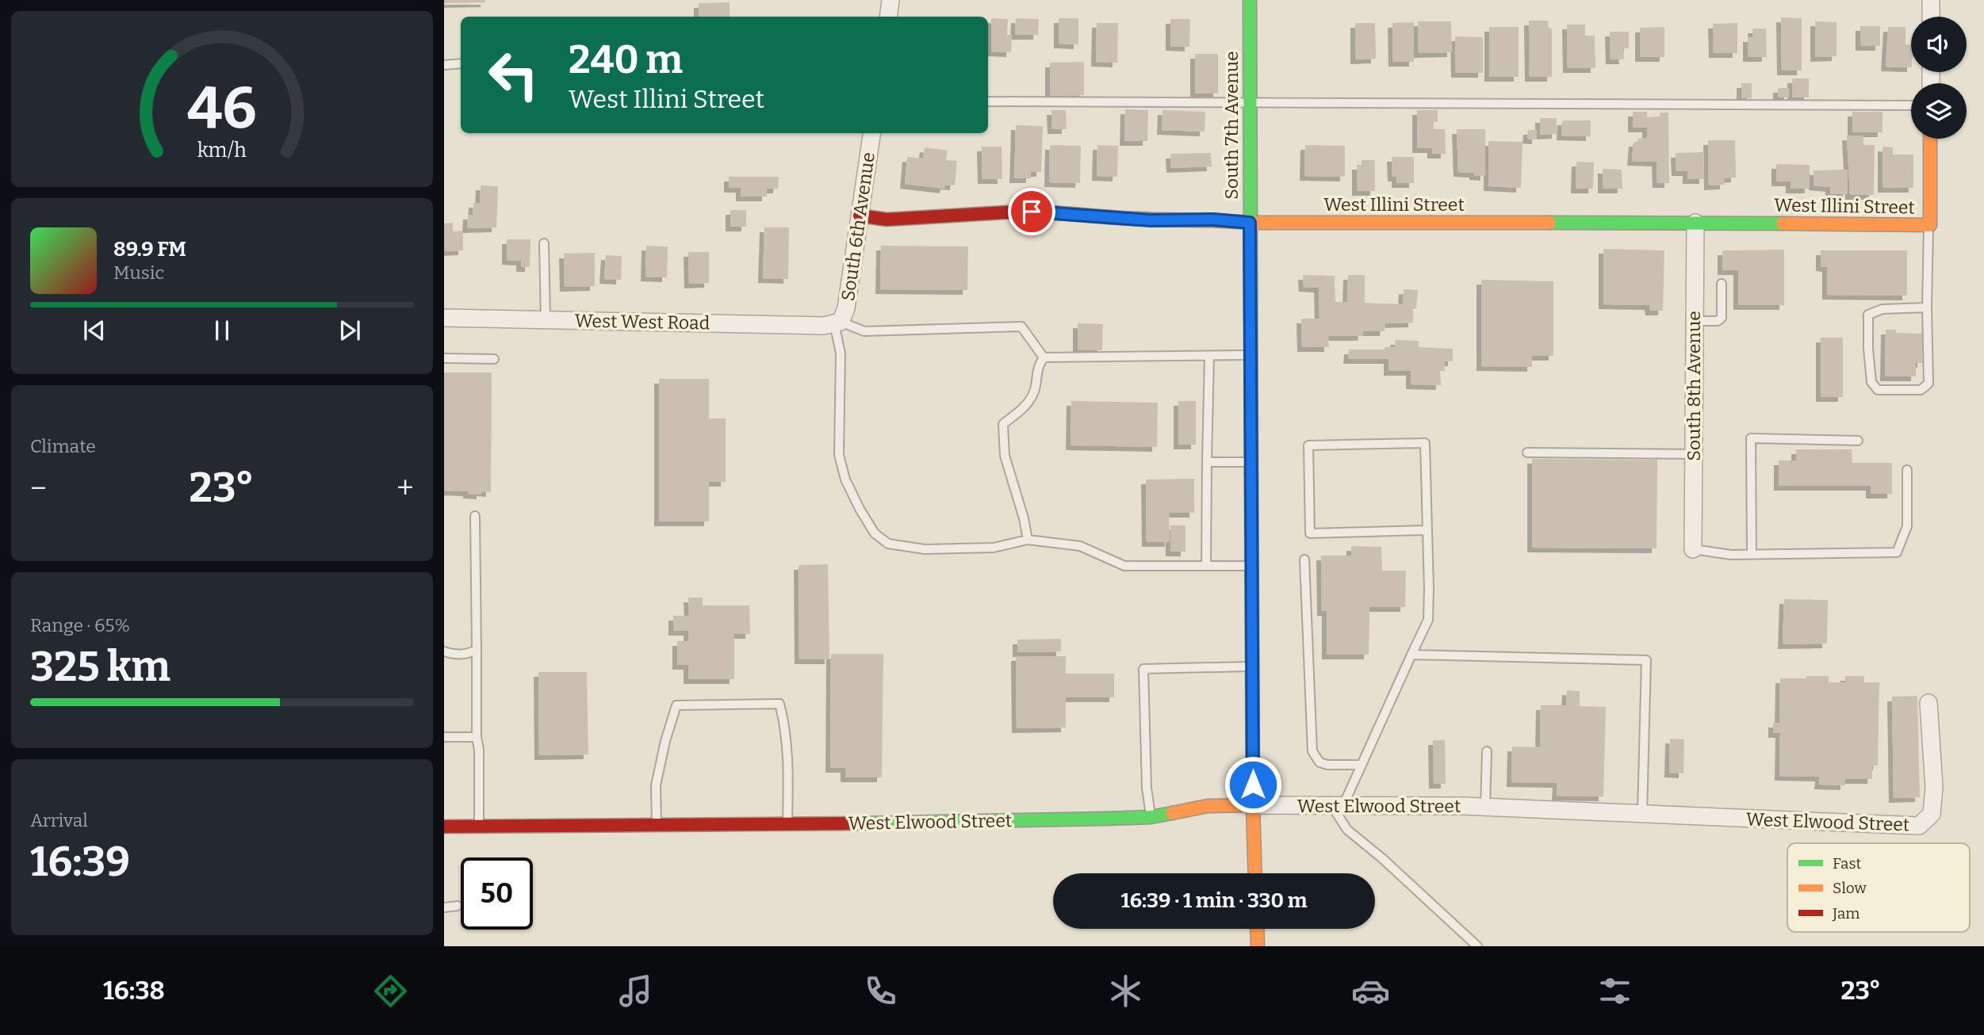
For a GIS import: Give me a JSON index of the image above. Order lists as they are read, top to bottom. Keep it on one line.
{"streets":{"street":["South 7th Avenue","West Illini Street","South 6th Avenue","West West Road","South 8th Avenue","West Elwood Street"]},"crossings":[["South 7th Avenue","West Illini Street"],["South 7th Avenue","West Elwood Street"],["West Illini Street","South 6th Avenue"],["West Illini Street","South 8th Avenue"],["South 6th Avenue","West West Road"]],"legend":["Fast","Slow","Jam"],"page":{"turn":["240 m","West Illini Street"],"song":["89.9 FM","Music"],"tile":["Climate",["Range · 65%","325 km"],["Arrival","16:39"]],"heat":["−","23°","+"],"limit":"50","trip":"16:39 · 1 min · 330 m","tabs":["16:38","23°"],"gauge":["46","km/h"]}}
